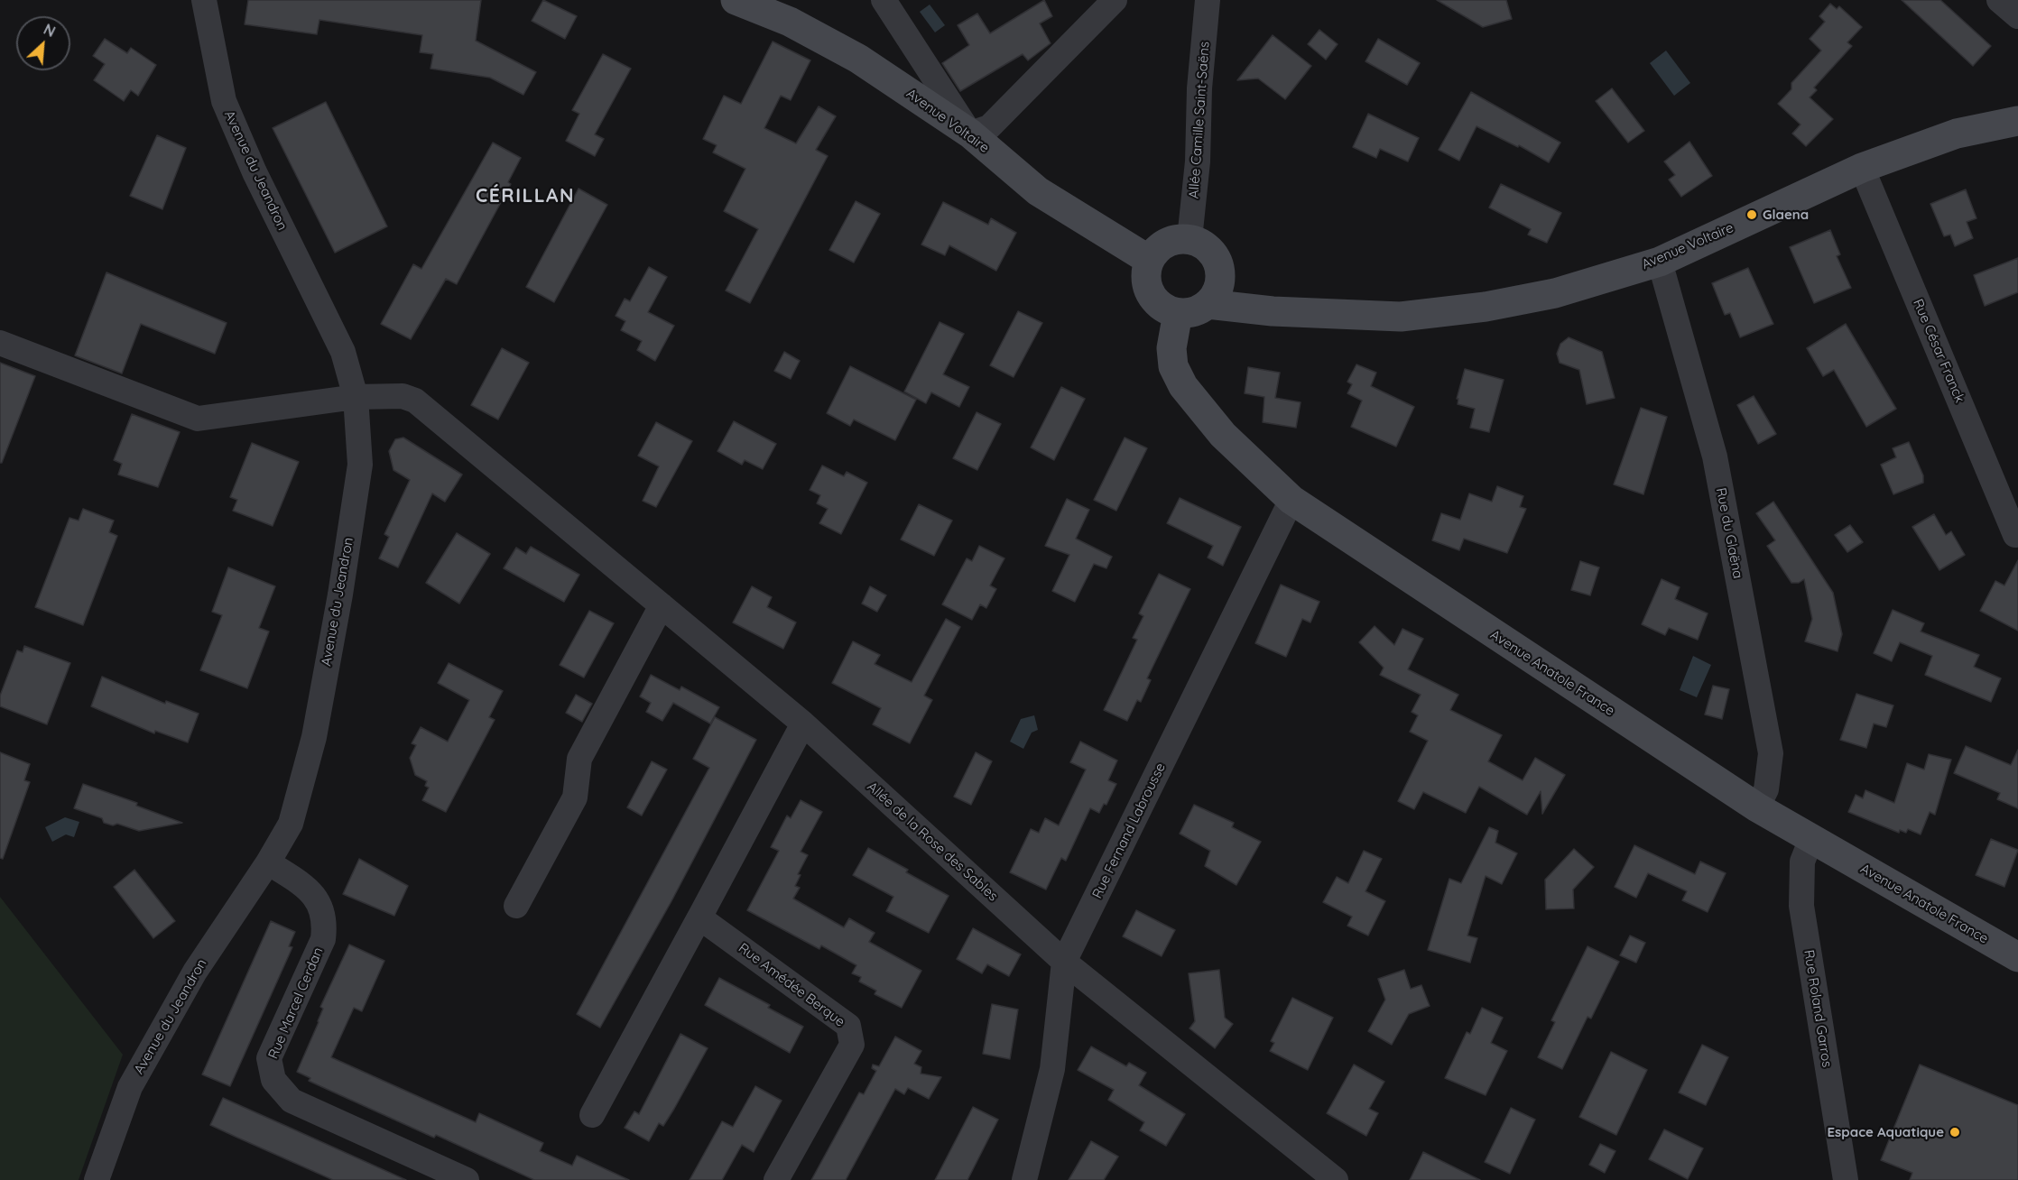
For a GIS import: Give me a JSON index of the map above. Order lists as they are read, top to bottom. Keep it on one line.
{"streets":{"main road":["Avenue Voltaire","Avenue Anatole France"],"street":["Allée Camille Saint-Saëns","Avenue du Jeandron","Rue César Franck","Rue du Glaëna","Rue Fernand Labrousse","Allée de la Rose des Sables","Rue Amédée Berque","Rue Marcel Cerdan","Rue Roland Garros"]},"crossings":[["Allée Camille Saint-Saëns","Avenue Voltaire"],["Allée Camille Saint-Saëns","Avenue Anatole France"],["Avenue Voltaire","Rue César Franck"],["Avenue Voltaire","Rue du Glaëna"],["Avenue Voltaire","Avenue Anatole France"],["Avenue du Jeandron","Allée de la Rose des Sables"],["Avenue du Jeandron","Rue Marcel Cerdan"],["Rue du Glaëna","Avenue Anatole France"],["Avenue Anatole France","Rue Fernand Labrousse"],["Avenue Anatole France","Rue Roland Garros"],["Rue Fernand Labrousse","Allée de la Rose des Sables"]],"districts":["CÉRILLAN"],"places":["Glaena","Espace Aquatique"],"north":"top right"}
